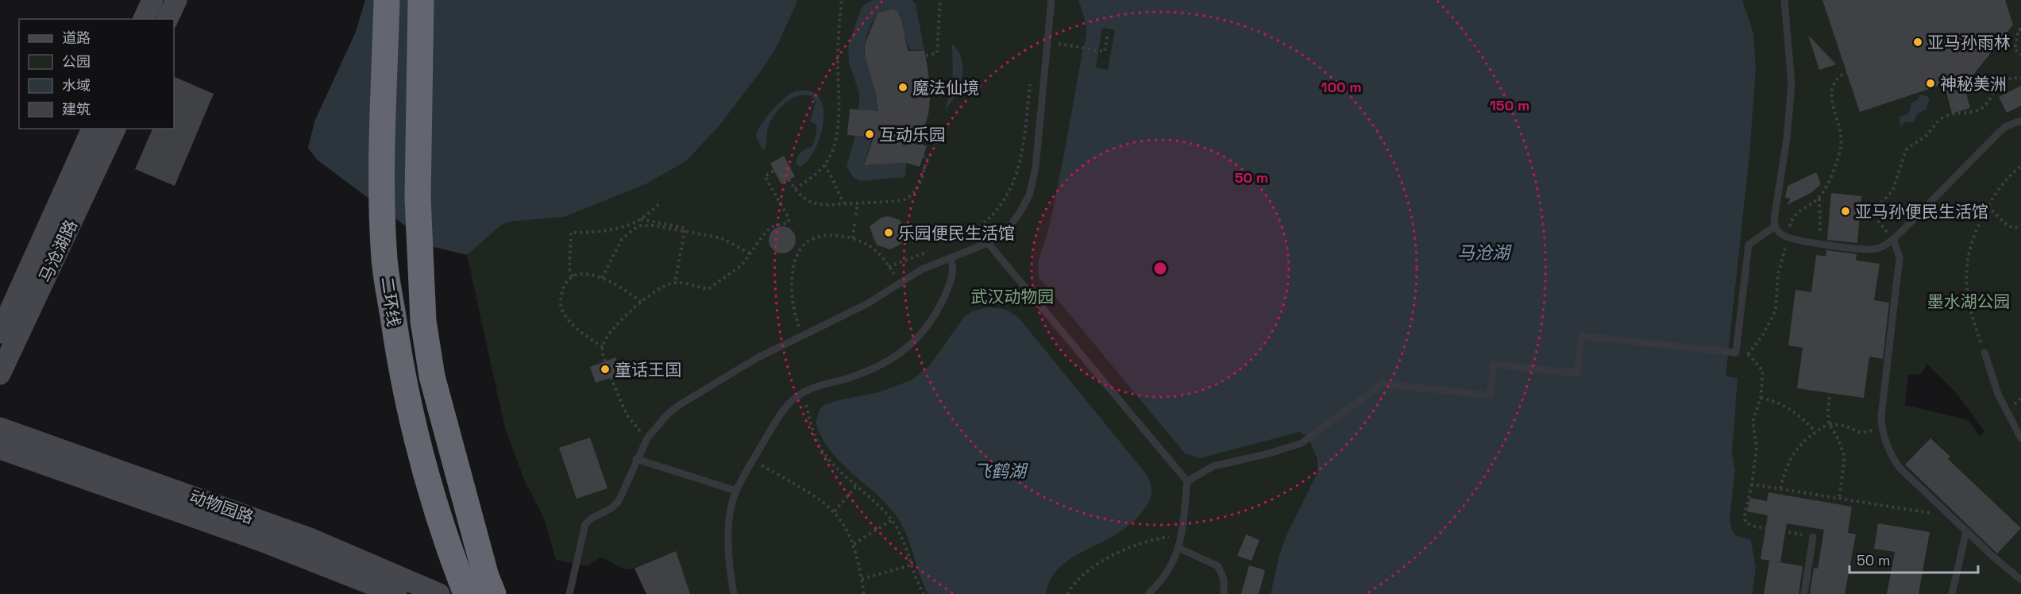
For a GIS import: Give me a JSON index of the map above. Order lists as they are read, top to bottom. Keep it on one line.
{"streets":{"highway":["二环线"],"main road":["马沧湖路","动物园路"]},"water":["马沧湖","飞鹤湖"],"parks":["武汉动物园","墨水湖公园"],"places":["亚马孙雨林","神秘美洲","魔法仙境","互动乐园","亚马孙便民生活馆","乐园便民生活馆","童话王国"],"legend":["道路","公园","水域","建筑"],"scale_bar":"50 m","rings":["100 m","150 m","50 m"]}
